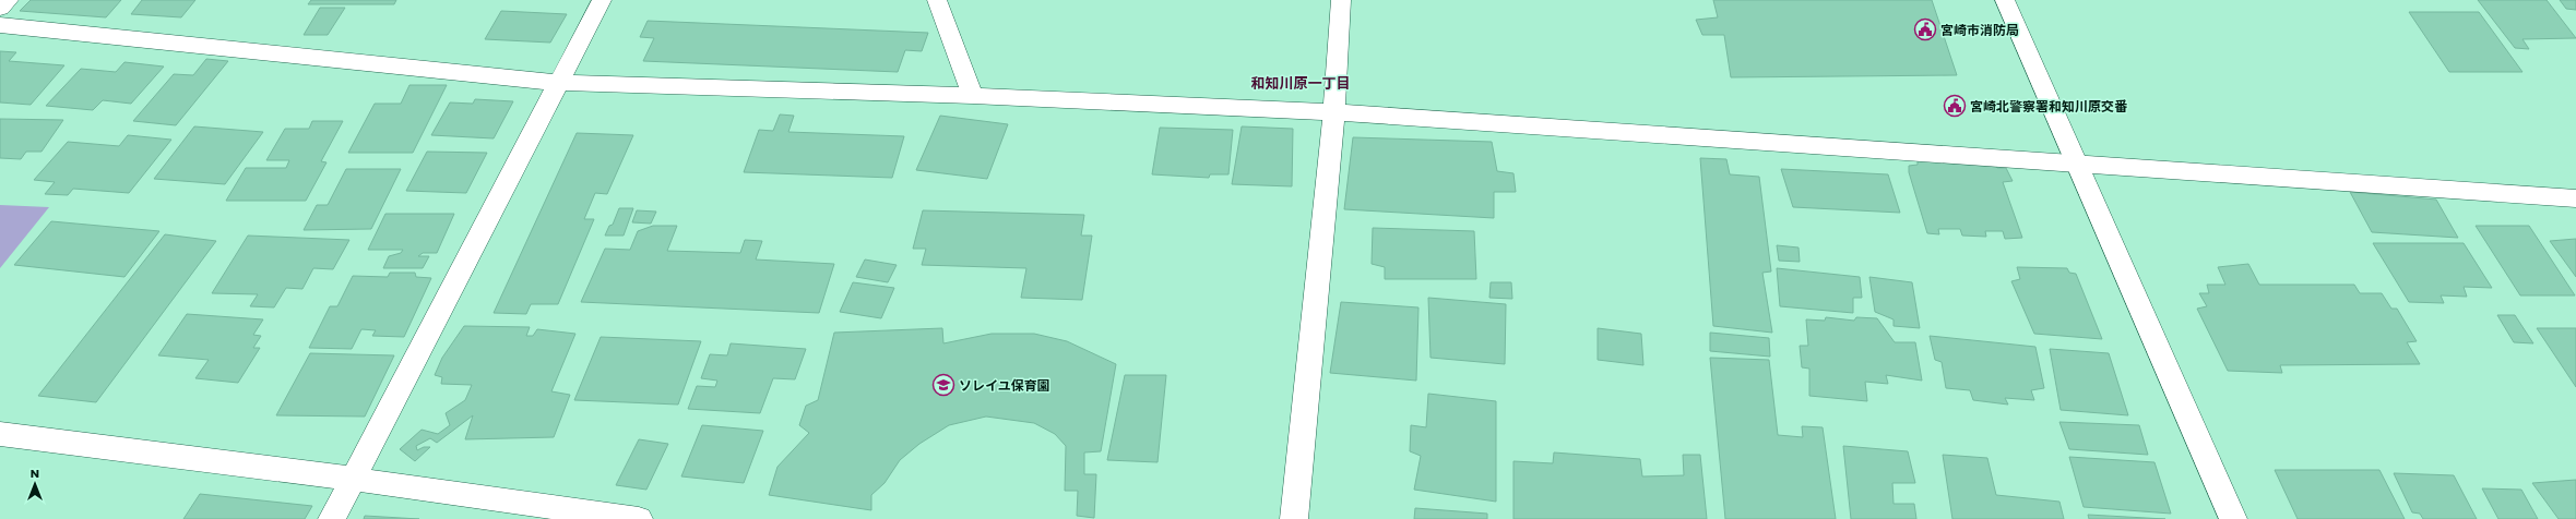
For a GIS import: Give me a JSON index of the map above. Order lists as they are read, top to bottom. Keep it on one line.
{"districts":["和知川原一丁目"],"places":{"public building":["宮崎市消防局","宮崎北警察署和知川原交番"],"school or university":["ソレイユ保育園"]},"north":"top"}
